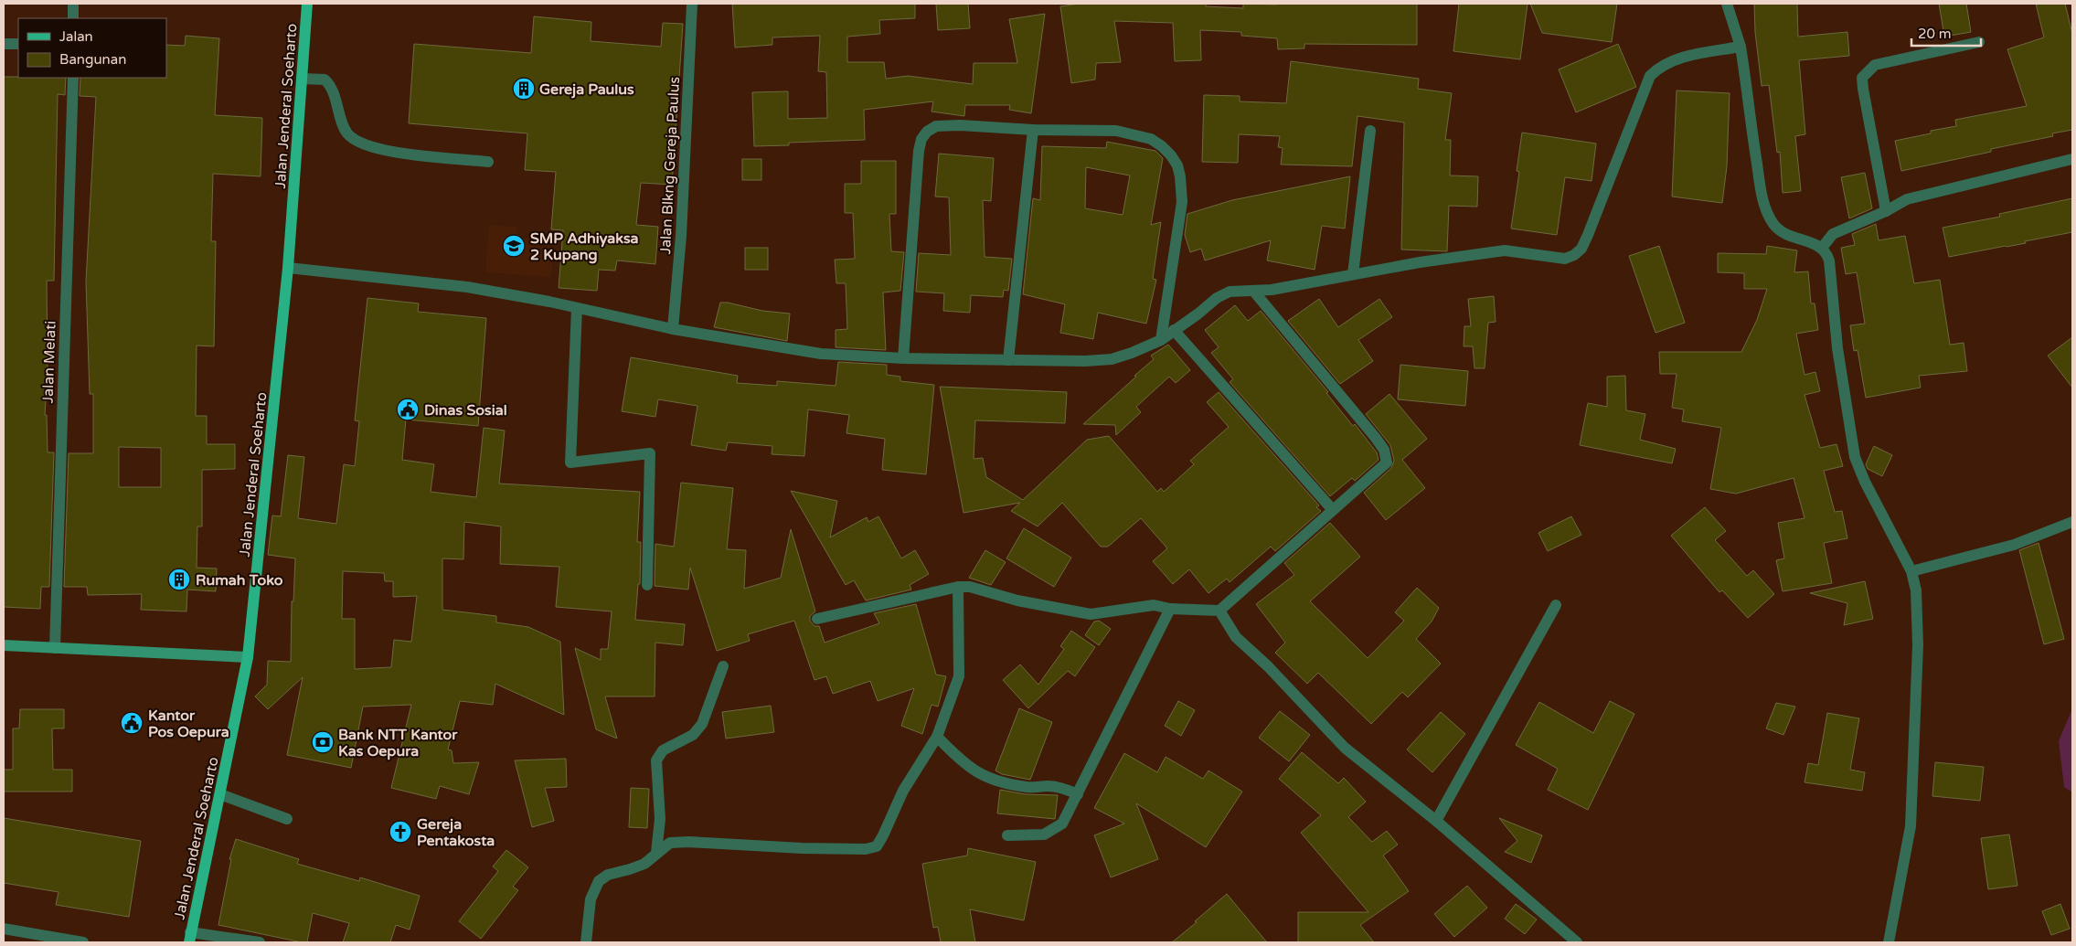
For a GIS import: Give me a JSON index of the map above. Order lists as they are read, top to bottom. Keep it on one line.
{"streets":{"main road":["Jalan Jenderal Soeharto"],"street":["Jalan Blkng Gereja Paulus","Jalan Melati"]},"places":{"building":["Gereja Paulus","Rumah Toko"],"school or university":["SMP Adhiyaksa 2 Kupang"],"public building":["Dinas Sosial","Kantor Pos Oepura"],"bank":["Bank NTT Kantor Kas Oepura"],"church":["Gereja Pentakosta"]},"legend":["Jalan","Bangunan"],"scale_bar":"20 m"}
